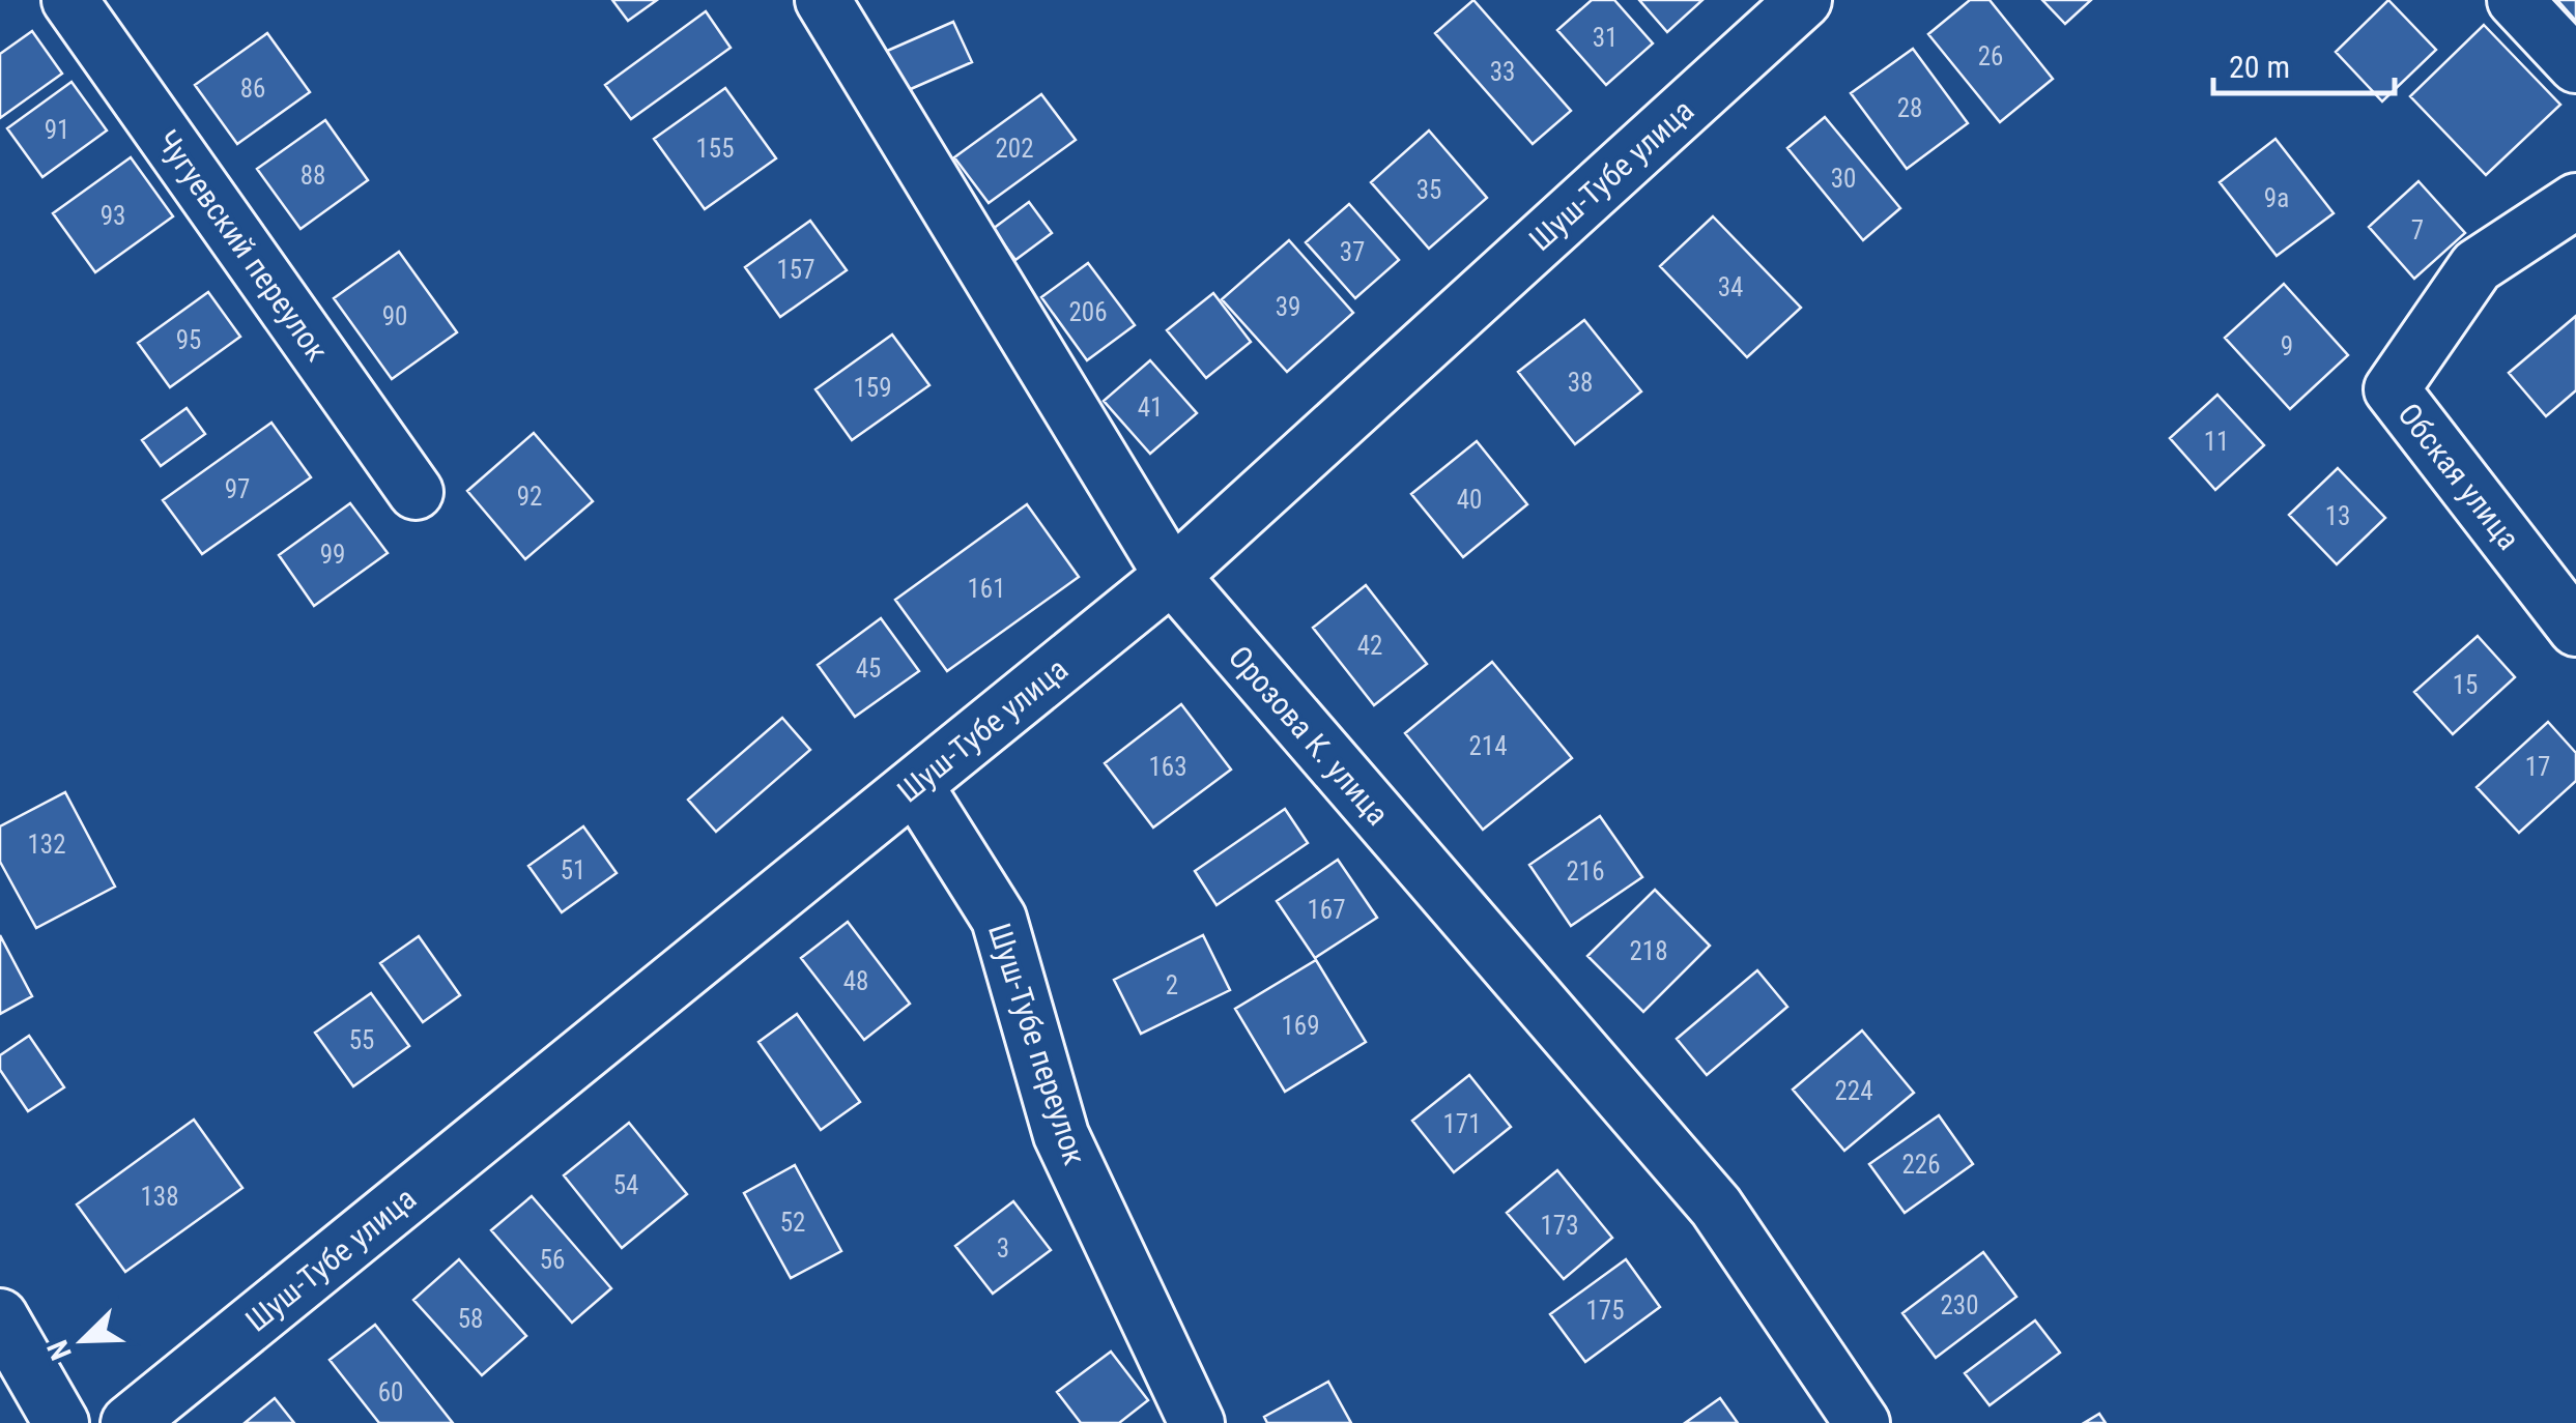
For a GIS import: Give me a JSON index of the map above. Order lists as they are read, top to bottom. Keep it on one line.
{"streets":{"street":["Шуш-Тубе улица","Чугуевский переулок","Обская улица","Орозова К. улица","Шуш-Тубе переулок"]},"crossings":[["Шуш-Тубе улица","Орозова К. улица"],["Шуш-Тубе улица","Шуш-Тубе переулок"]],"house_numbers":["31","26","33","86","28","91","155","202","88","30","35","9а","93","7","37","157","34","39","206","90","95","9","38","159","41","11","97","92","40","13","99","161","42","45","15","214","163","17","132","51","216","167","218","48","2","169","55","224","171","226","54","138","52","173","3","56","230","175","58","60"],"scale_bar":"20 m","north":"bottom left"}
